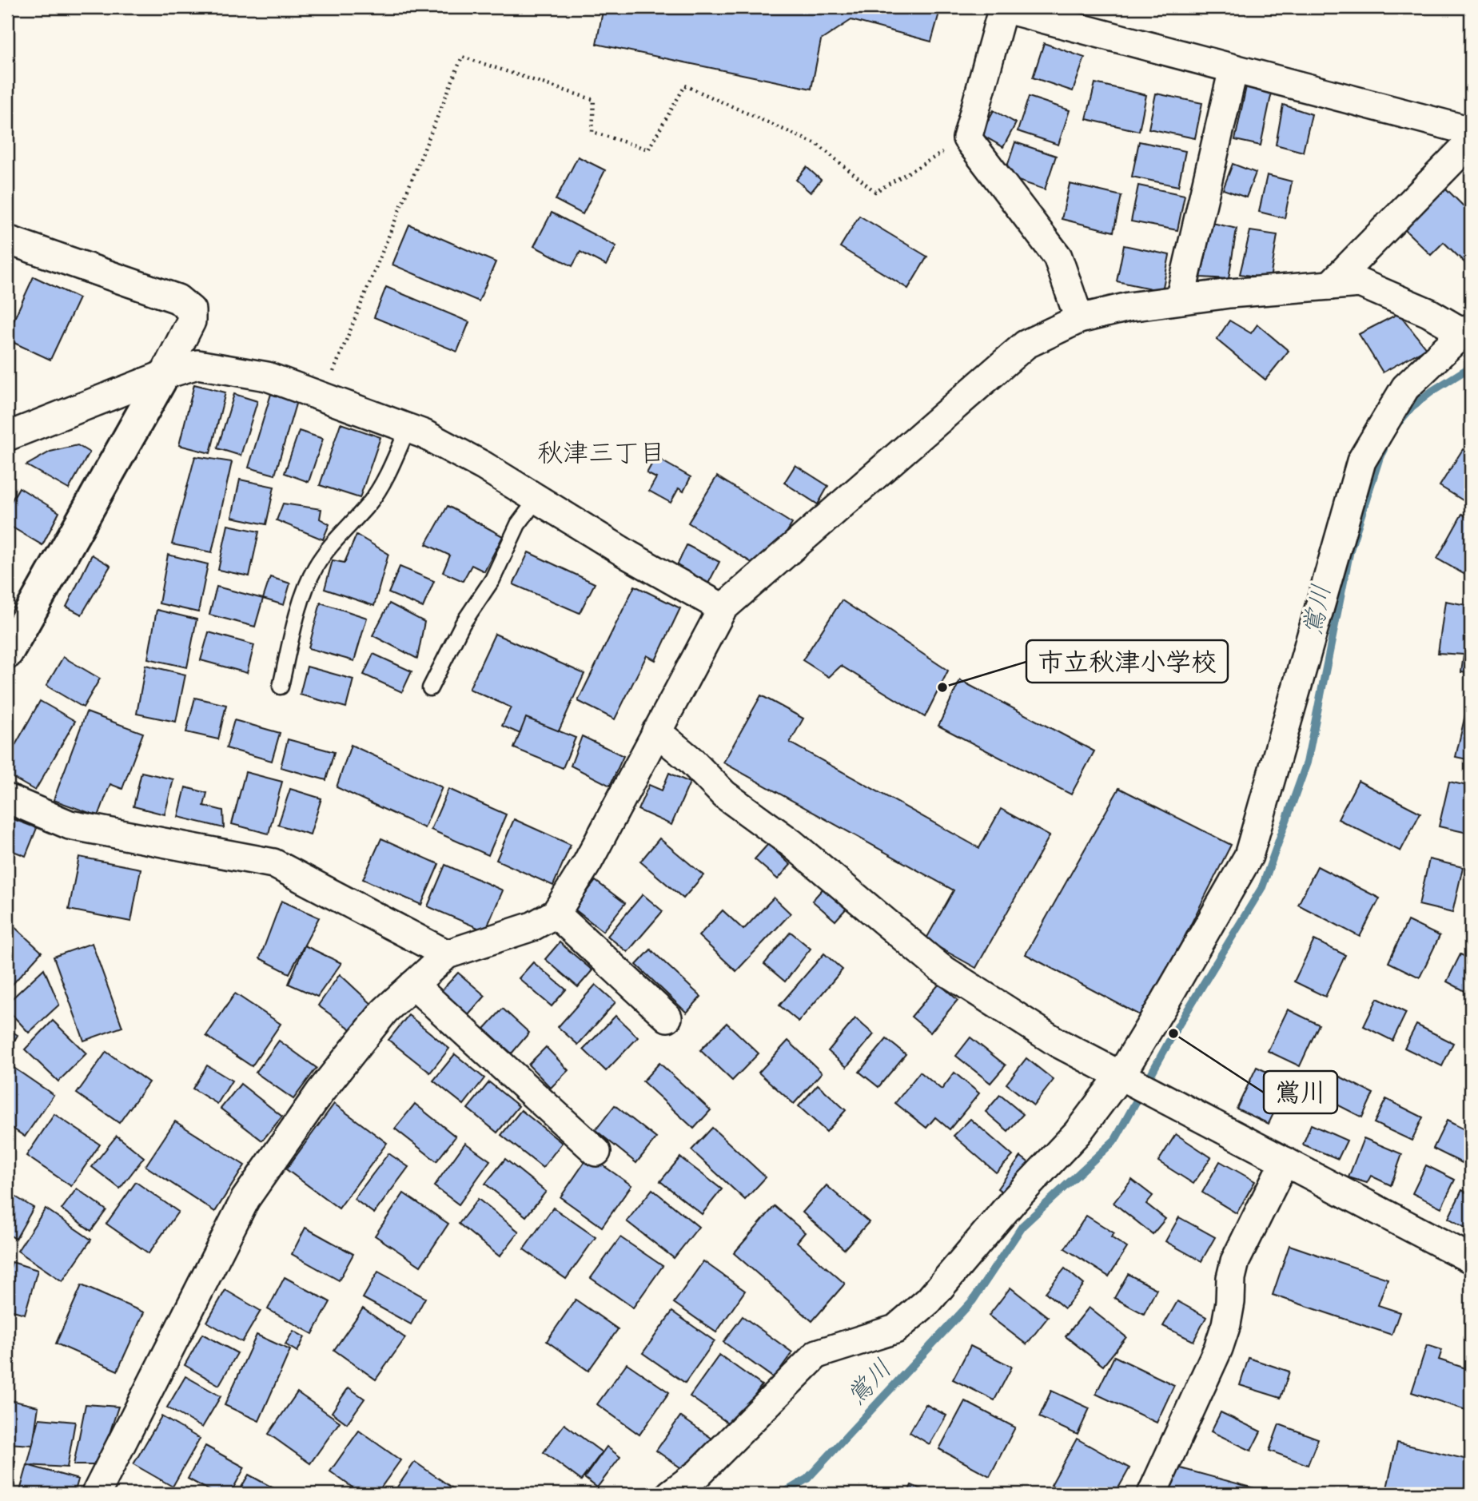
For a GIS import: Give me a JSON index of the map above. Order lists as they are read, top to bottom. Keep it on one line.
{"districts":["秋津三丁目"],"water":["鴬川"],"places":["市立秋津小学校","鴬川"]}
